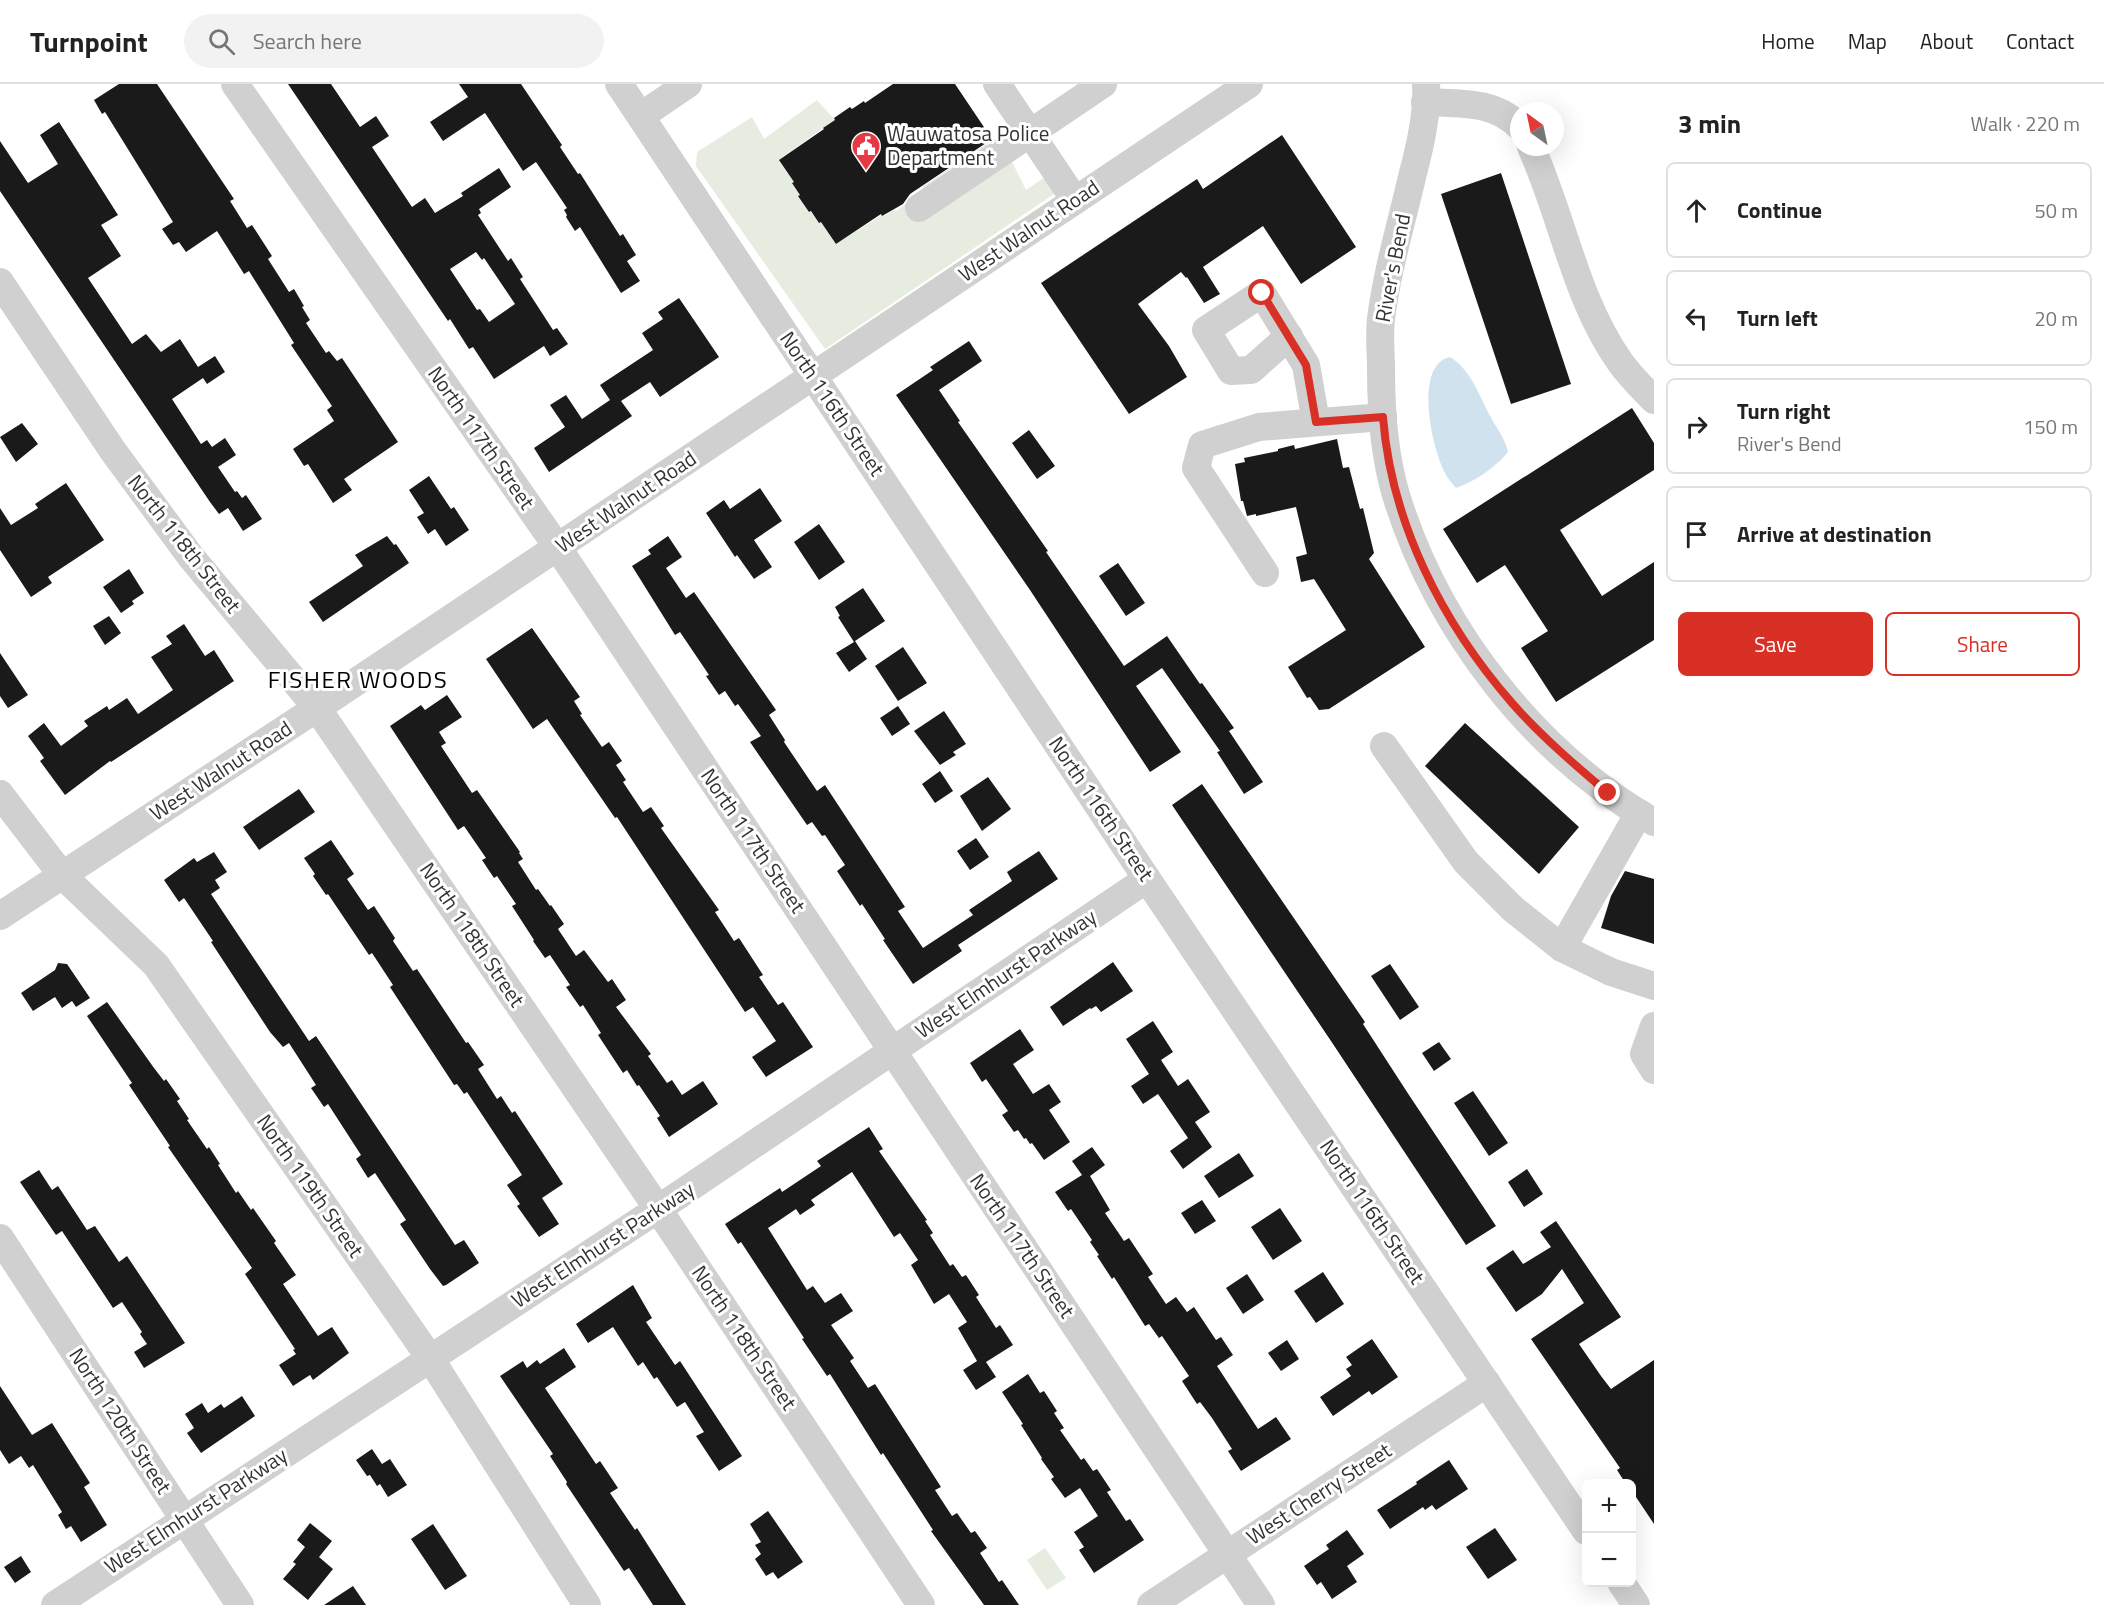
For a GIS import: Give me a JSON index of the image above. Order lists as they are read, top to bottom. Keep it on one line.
{"streets":{"street":["West Walnut Road","River's Bend","North 116th Street","North 117th Street","North 118th Street","West Elmhurst Parkway","North 119th Street","North 120th Street","West Cherry Street"]},"crossings":[["West Walnut Road","North 116th Street"],["West Walnut Road","North 117th Street"],["West Walnut Road","North 118th Street"],["West Walnut Road","North 119th Street"],["North 116th Street","West Elmhurst Parkway"],["North 116th Street","West Cherry Street"],["North 117th Street","West Elmhurst Parkway"],["North 117th Street","West Cherry Street"],["North 118th Street","West Elmhurst Parkway"],["West Elmhurst Parkway","North 119th Street"],["West Elmhurst Parkway","North 120th Street"]],"districts":["FISHER WOODS"],"places":{"public building":["Wauwatosa Police Department"]},"north":"top left","page":{"header":"Turnpoint","search":"Search here","nav":["Home","Map","About","Contact"],"heading":["3 min","Walk · 220 m"],"list":[["Continue","50 m"],["Turn left","20 m"],["Turn right","River's Bend","150 m"],"Arrive at destination"],"buttons":["Save","Share"],"map_buttons":["+","−"]}}
